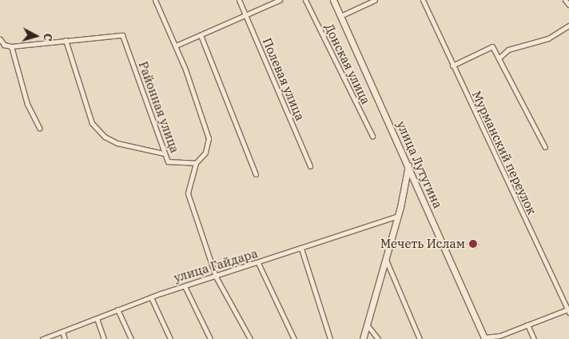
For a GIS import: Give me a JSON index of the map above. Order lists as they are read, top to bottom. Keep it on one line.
{"streets":{"main road":["улица Лутугина"],"street":["Донская улица","Полевая улица","Районная улица","Мурманский переулок","улица Гайдара"]},"places":["Мечеть Ислам"],"north":"right"}
